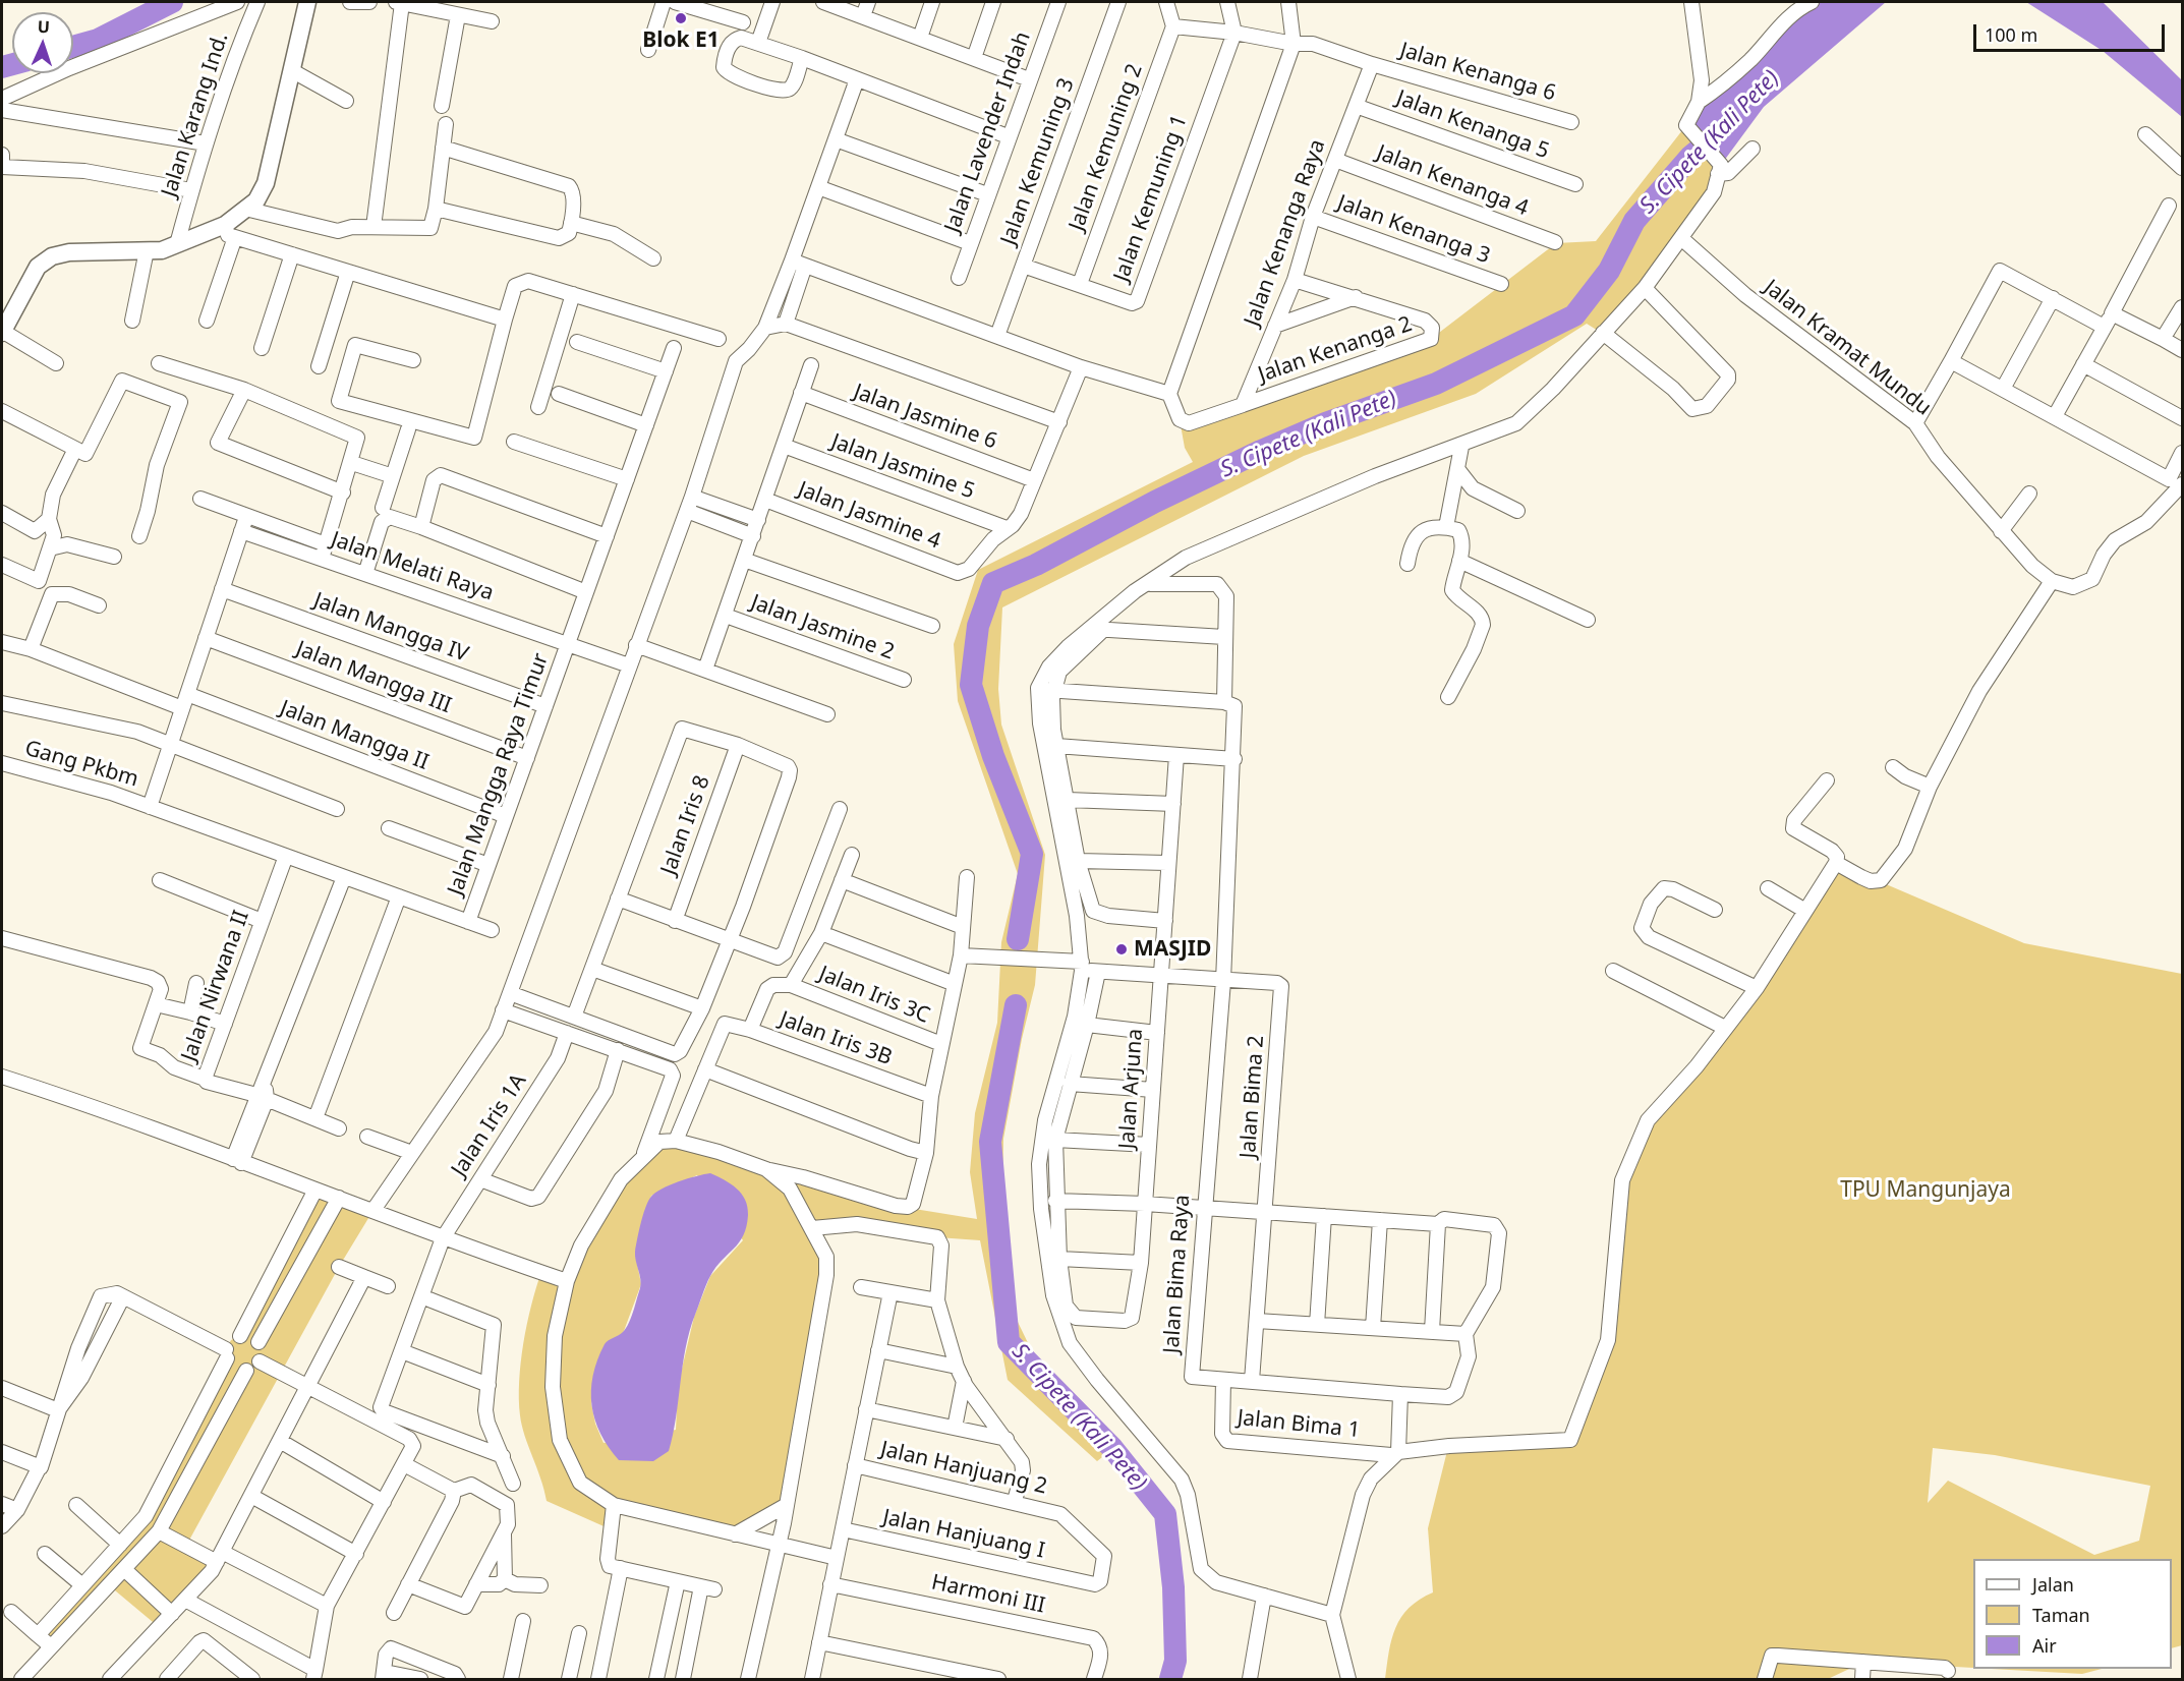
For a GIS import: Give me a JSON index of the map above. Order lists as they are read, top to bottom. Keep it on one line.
{"streets":{"street":["Jalan Kenanga 6","Jalan Karang Ind.","Jalan Kenanga 5","Jalan Lavender Indah","Jalan Kemuning 2","Jalan Kemuning 3","Jalan Kenanga 4","Jalan Kemuning 1","Jalan Kenanga 3","Jalan Kenanga Raya","Jalan Kramat Mundu","Jalan Kenanga 2","Jalan Jasmine 6","Jalan Jasmine 5","Jalan Jasmine 4","Jalan Melati Raya","Jalan Mangga IV","Jalan Jasmine 2","Jalan Mangga III","Jalan Mangga II","Gang Pkbm","Jalan Mangga Raya Timur","Jalan Iris 8","Jalan Nirwana II","Jalan Iris 3C","Jalan Iris 3B","Jalan Arjuna","Jalan Bima 2","Jalan Iris 1A","Jalan Bima Raya","Jalan Bima 1","Jalan Hanjuang 2","Jalan Hanjuang I","Harmoni III"]},"crossings":[["Jalan Kenanga 6","Jalan Kenanga Raya"],["Jalan Kenanga 5","Jalan Kenanga Raya"],["Jalan Kemuning 2","Jalan Kemuning 1"],["Jalan Kemuning 3","Jalan Kemuning 1"],["Jalan Kenanga 4","Jalan Kenanga Raya"],["Jalan Kenanga 3","Jalan Kenanga Raya"],["Jalan Kenanga Raya","Jalan Kenanga 2"],["Jalan Jasmine 5","Jalan Jasmine 4"],["Jalan Melati Raya","Jalan Mangga Raya Timur"],["Jalan Mangga IV","Jalan Mangga Raya Timur"],["Jalan Mangga III","Jalan Mangga Raya Timur"],["Jalan Mangga II","Jalan Mangga Raya Timur"],["Gang Pkbm","Jalan Mangga Raya Timur"],["Gang Pkbm","Jalan Nirwana II"],["Jalan Bima 2","Jalan Bima Raya"],["Jalan Bima Raya","Jalan Bima 1"],["Jalan Hanjuang 2","Jalan Hanjuang I"]],"water":["S. Cipete (Kali Pete)"],"parks":["TPU Mangunjaya"],"places":["Blok E1","MASJID"],"legend":["Jalan","Taman","Air"],"scale_bar":"100 m","north":"top"}
